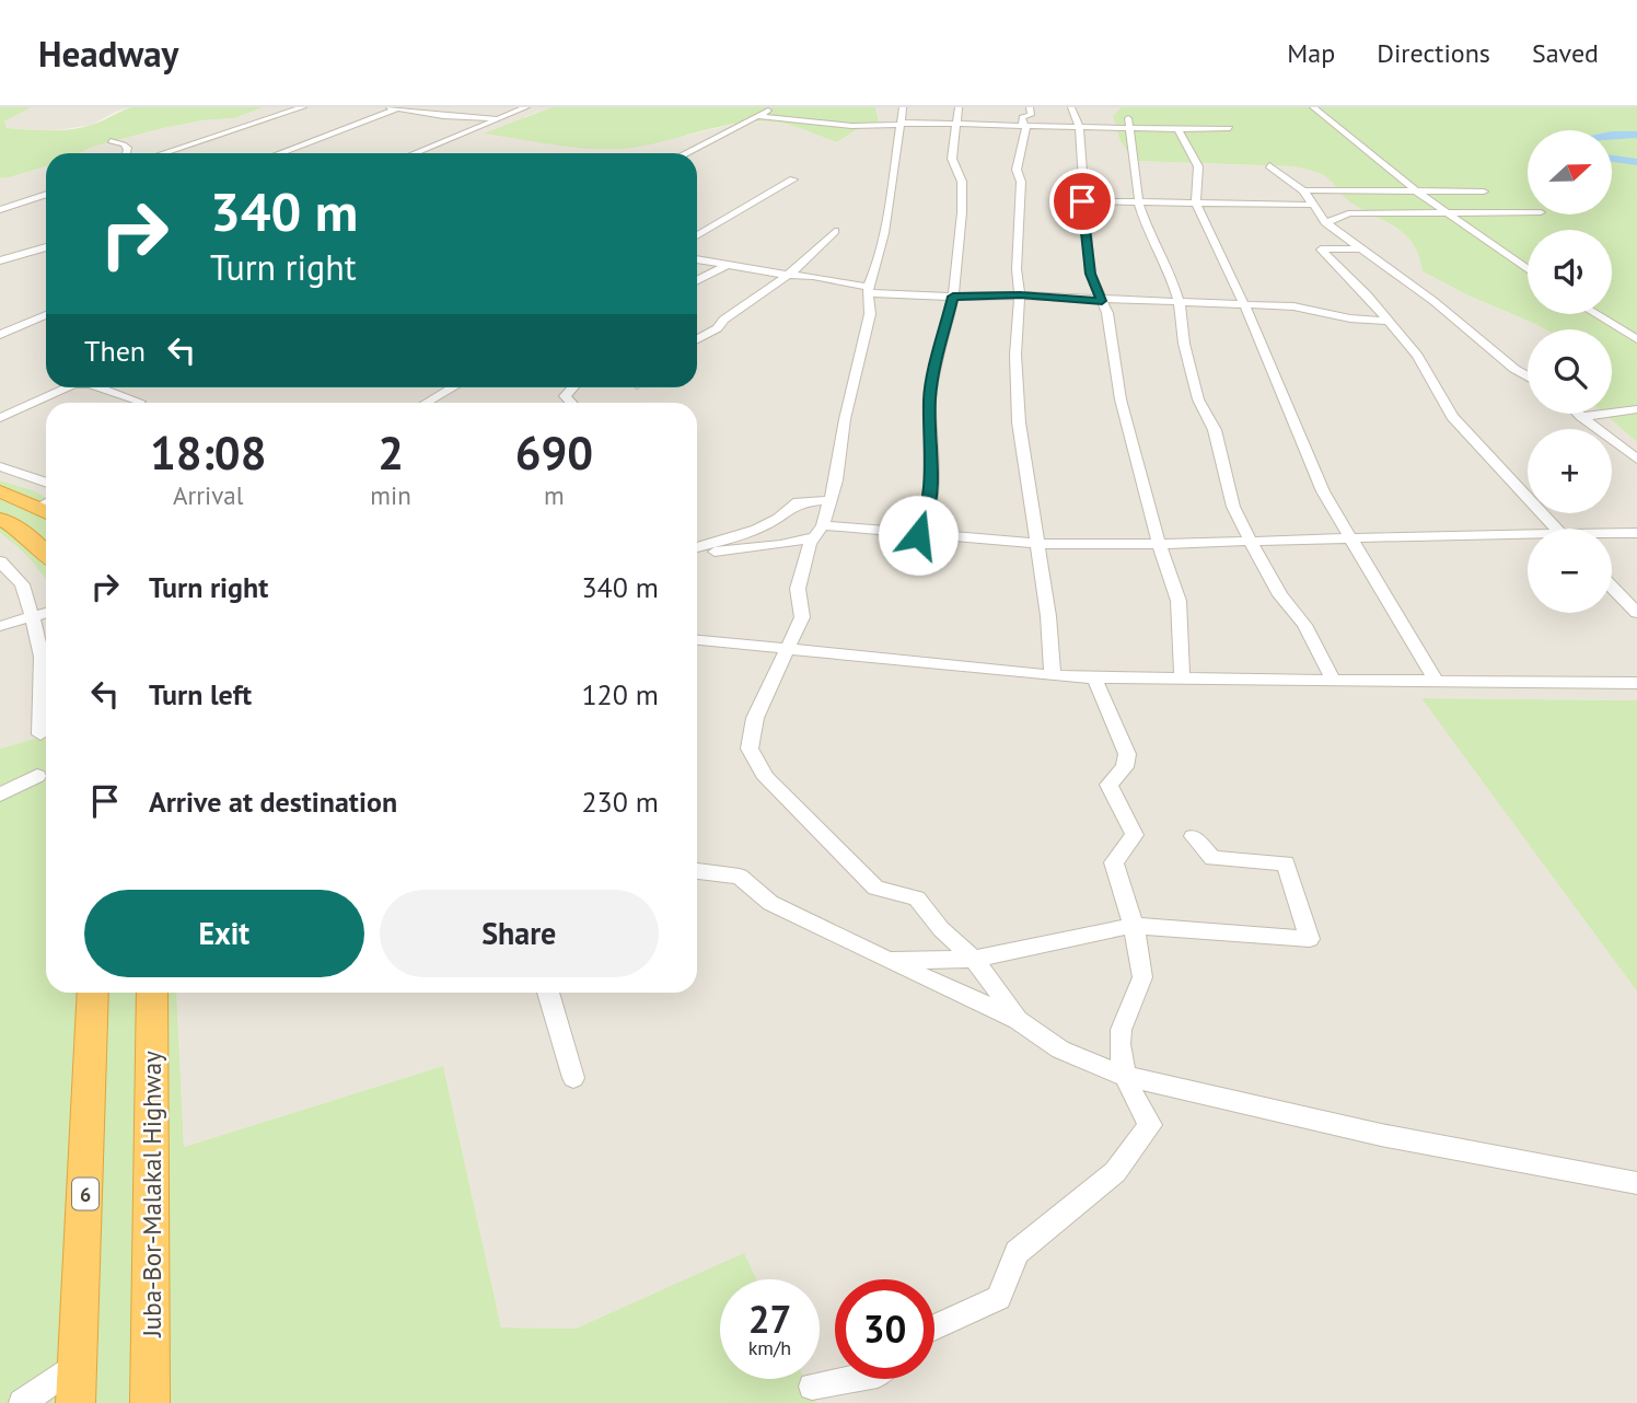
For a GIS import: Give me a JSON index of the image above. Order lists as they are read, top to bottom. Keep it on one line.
{"streets":{"highway":["6","Juba-Bor-Malakal Highway"]},"north":"right","page":{"header":"Headway","nav":["Map","Directions","Saved"],"map_buttons":["+","−"],"turn":["340 m","Turn right"],"then":"Then","eta":["18:08","Arrival","2","min","690","m"],"list":[{"name":"Turn right","value":"340 m"},{"name":"Turn left","value":"120 m"},{"name":"Arrive at destination","value":"230 m"}],"buttons":["Exit","Share"],"speed":"27 km/h","limit":"30"}}
